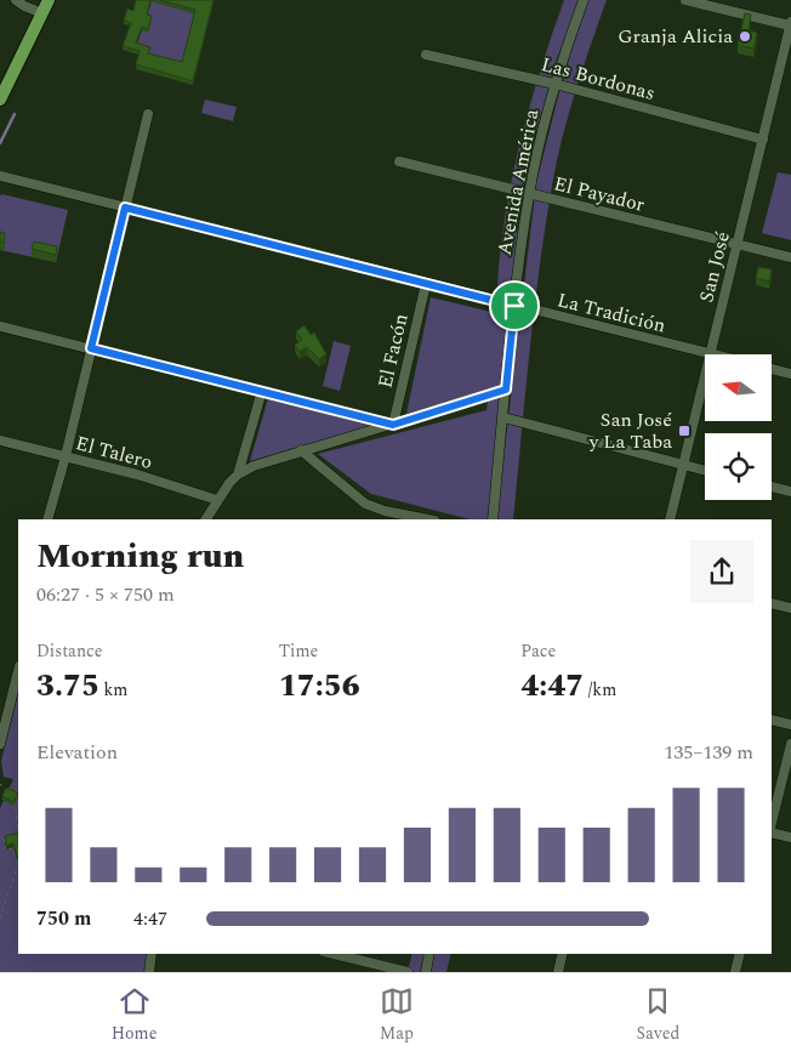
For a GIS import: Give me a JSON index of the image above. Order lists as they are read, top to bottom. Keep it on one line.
{"streets":{"street":["Las Bordonas","Avenida América","El Payador","San José","La Tradición","El Facón","El Talero"]},"crossings":[["Las Bordonas","Avenida América"],["Las Bordonas","San José"],["Avenida América","El Payador"],["Avenida América","La Tradición"],["El Payador","San José"],["San José","La Tradición"],["La Tradición","El Facón"]],"places":{"other":["Granja Alicia"],"transit":["San José y La Taba"]},"north":"left","page":{"heading":["Morning run","06:27 · 5 × 750 m"],"stats":[["Distance","3.75 km"],["Time","17:56"],["Pace","4:47 /km"]],"chart":["Elevation","135–139 m"],"list":[{"name":"750 m","note":"4:47"}],"tabs":["Home","Map","Saved"]}}
